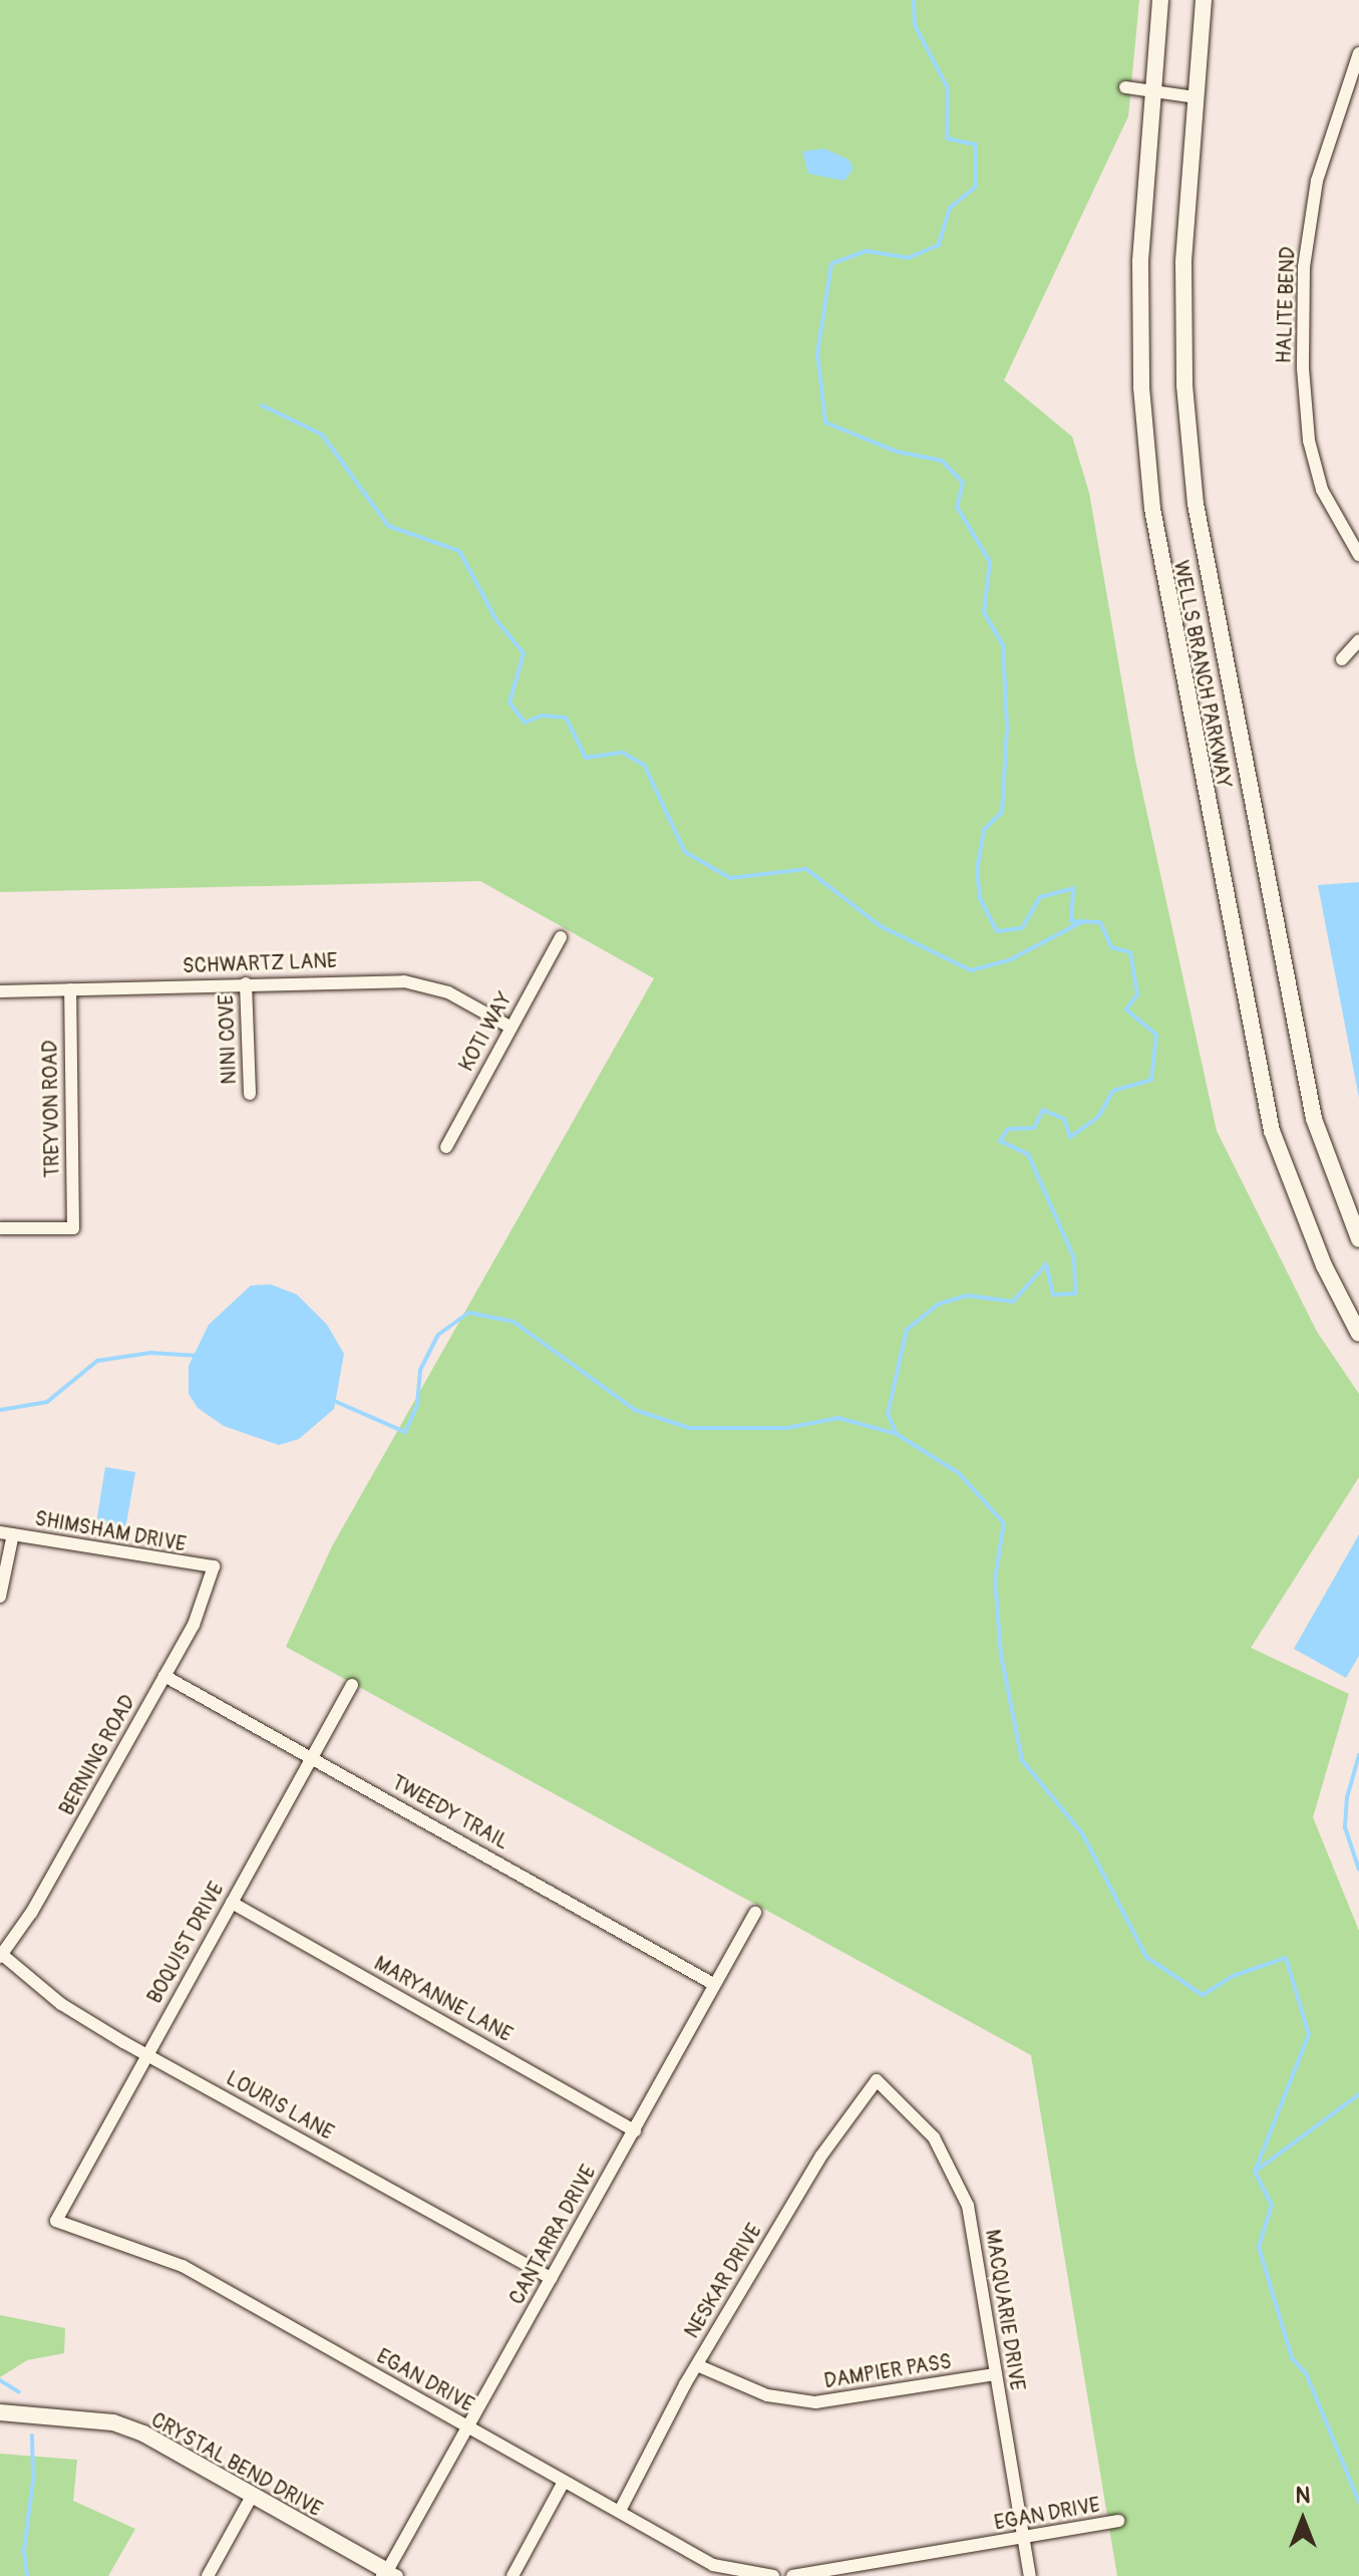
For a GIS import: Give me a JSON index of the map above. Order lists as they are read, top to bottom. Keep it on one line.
{"streets":{"street":["HALITE BEND","WELLS BRANCH PARKWAY","SCHWARTZ LANE","KOTI WAY","NINI COVE","TREYVON ROAD","SHIMSHAM DRIVE","BERNING ROAD","TWEEDY TRAIL","BOQUIST DRIVE","MARYANNE LANE","LOURIS LANE","CANTARRA DRIVE","NESKAR DRIVE","MACQUARIE DRIVE","DAMPIER PASS","EGAN DRIVE","CRYSTAL BEND DRIVE"]},"crossings":[["SCHWARTZ LANE","KOTI WAY"],["SCHWARTZ LANE","NINI COVE"],["SCHWARTZ LANE","TREYVON ROAD"],["SHIMSHAM DRIVE","BERNING ROAD"],["BERNING ROAD","TWEEDY TRAIL"],["BERNING ROAD","LOURIS LANE"],["TWEEDY TRAIL","BOQUIST DRIVE"],["TWEEDY TRAIL","CANTARRA DRIVE"],["BOQUIST DRIVE","MARYANNE LANE"],["BOQUIST DRIVE","LOURIS LANE"],["BOQUIST DRIVE","EGAN DRIVE"],["MARYANNE LANE","CANTARRA DRIVE"],["LOURIS LANE","CANTARRA DRIVE"],["CANTARRA DRIVE","EGAN DRIVE"],["CANTARRA DRIVE","CRYSTAL BEND DRIVE"],["NESKAR DRIVE","MACQUARIE DRIVE"],["NESKAR DRIVE","DAMPIER PASS"],["NESKAR DRIVE","EGAN DRIVE"],["MACQUARIE DRIVE","DAMPIER PASS"],["MACQUARIE DRIVE","EGAN DRIVE"]],"north":"top"}
